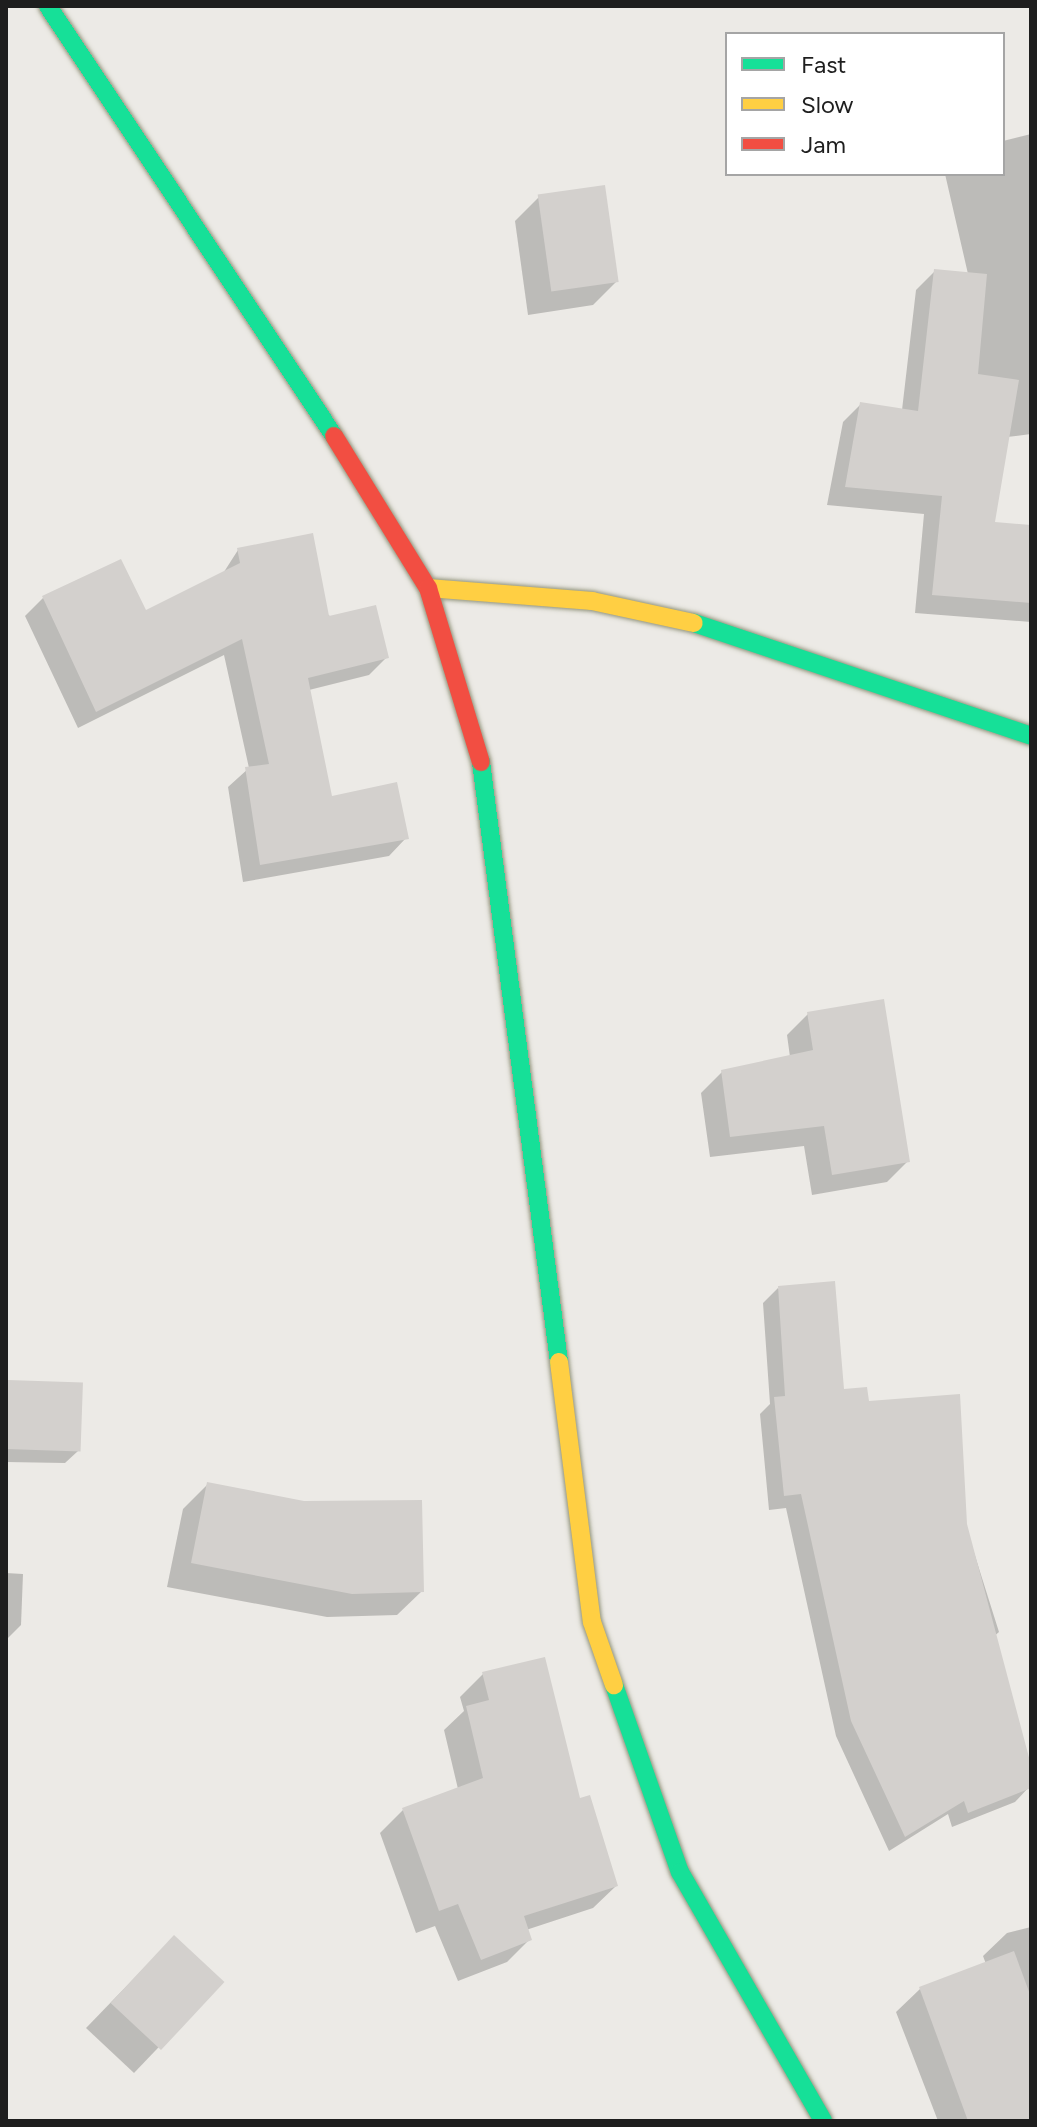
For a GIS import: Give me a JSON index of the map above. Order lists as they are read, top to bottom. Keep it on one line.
{"legend":["Fast","Slow","Jam"]}
